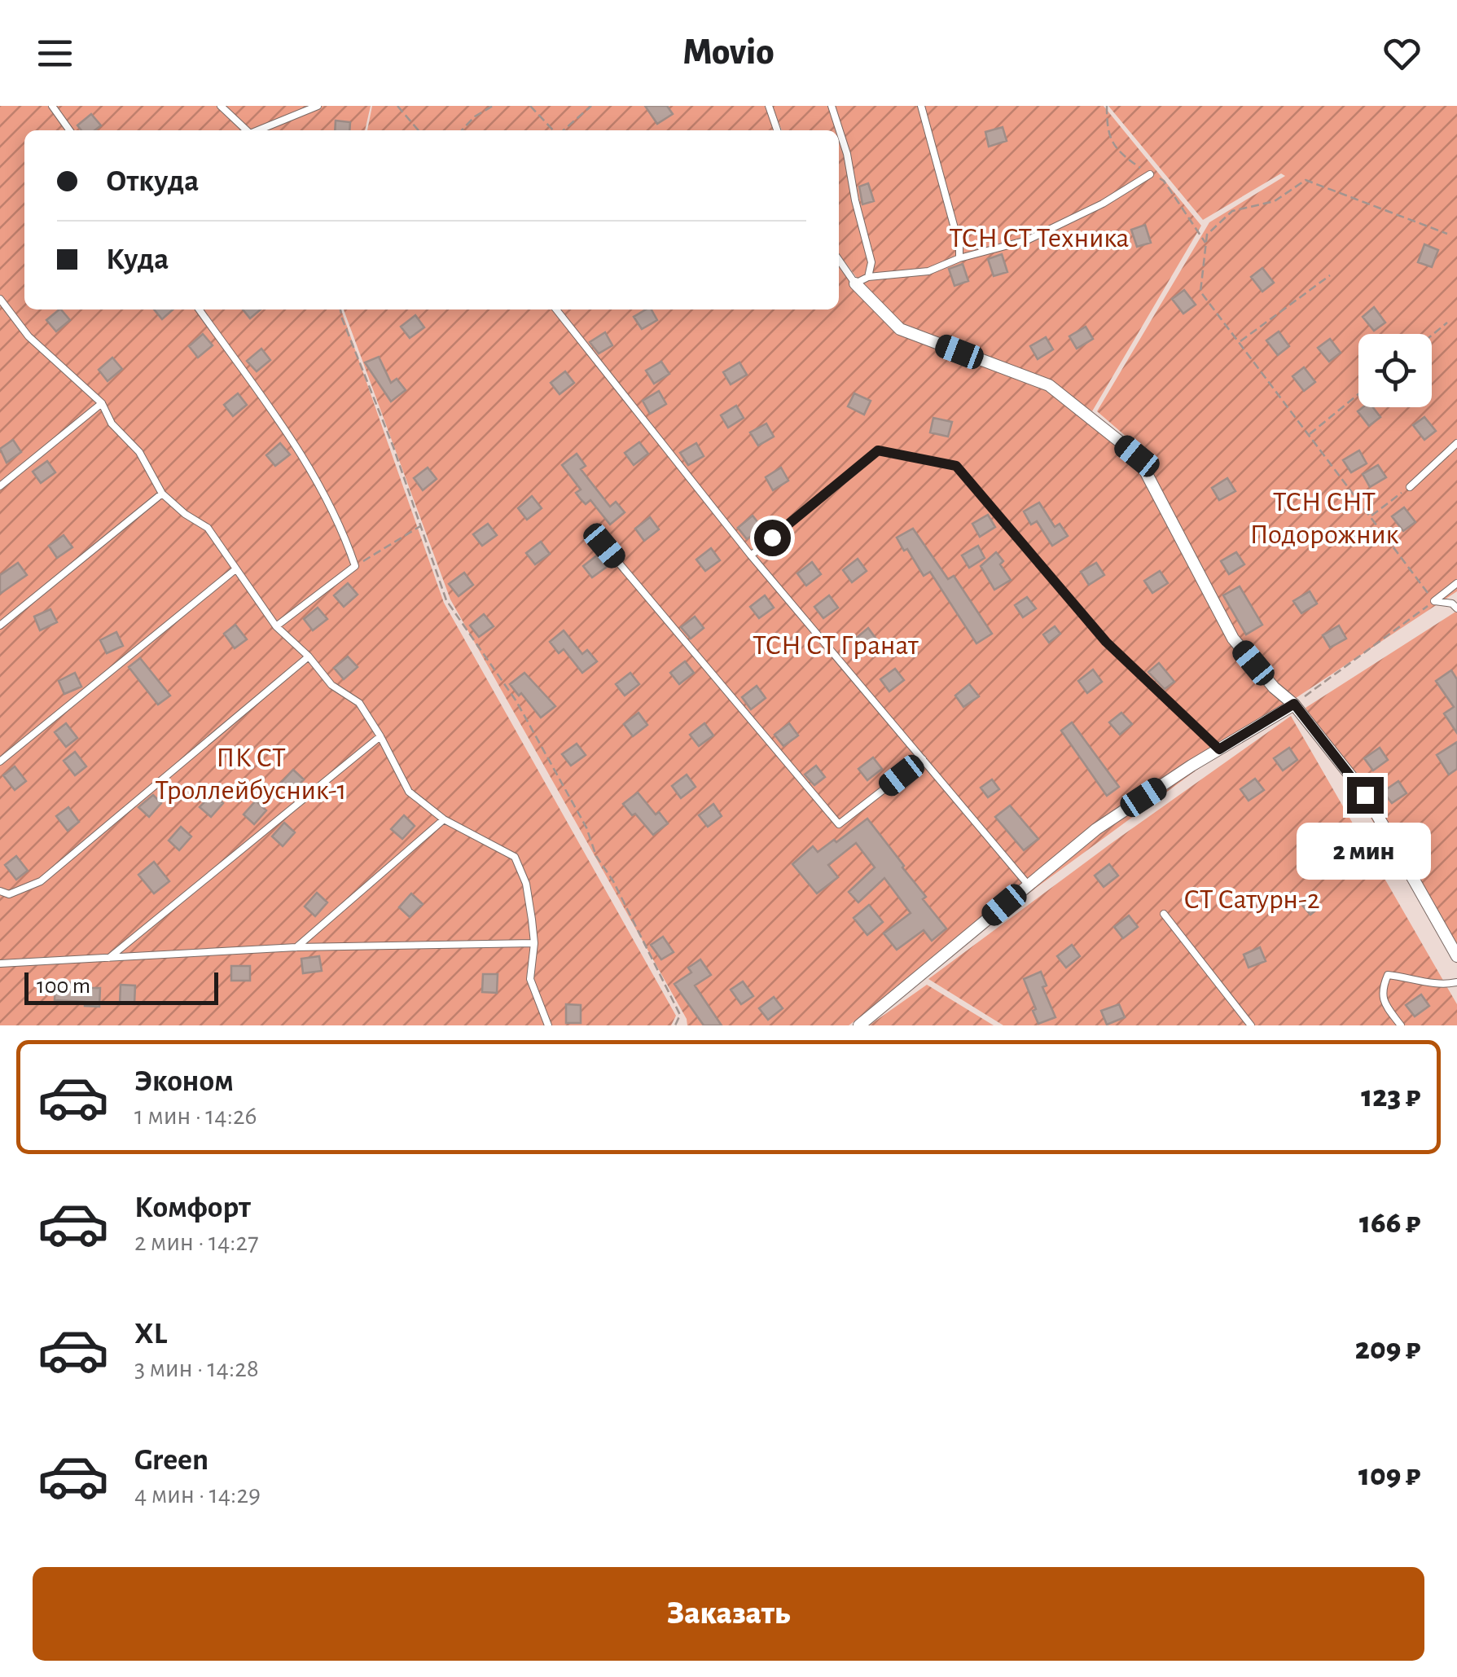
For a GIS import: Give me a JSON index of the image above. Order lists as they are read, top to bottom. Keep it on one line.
{"parks":["ТСН СТ Техника","ТСН СНТ Подорожник","ТСН СТ Гранат","ПК СТ Троллейбусник-1","СТ Сатурн-2"],"scale_bar":"100 m","page":{"header":"Movio","banner":["Откуда","Куда"],"bubble":"2 мин","scale":"100 m","list":[{"name":"Эконом","note":"1 мин · 14:26","value":"123 ₽"},{"name":"Комфорт","note":"2 мин · 14:27","value":"166 ₽"},{"name":"XL","note":"3 мин · 14:28","value":"209 ₽"},{"name":"Green","note":"4 мин · 14:29","value":"109 ₽"}],"buttons":"Заказать"}}
